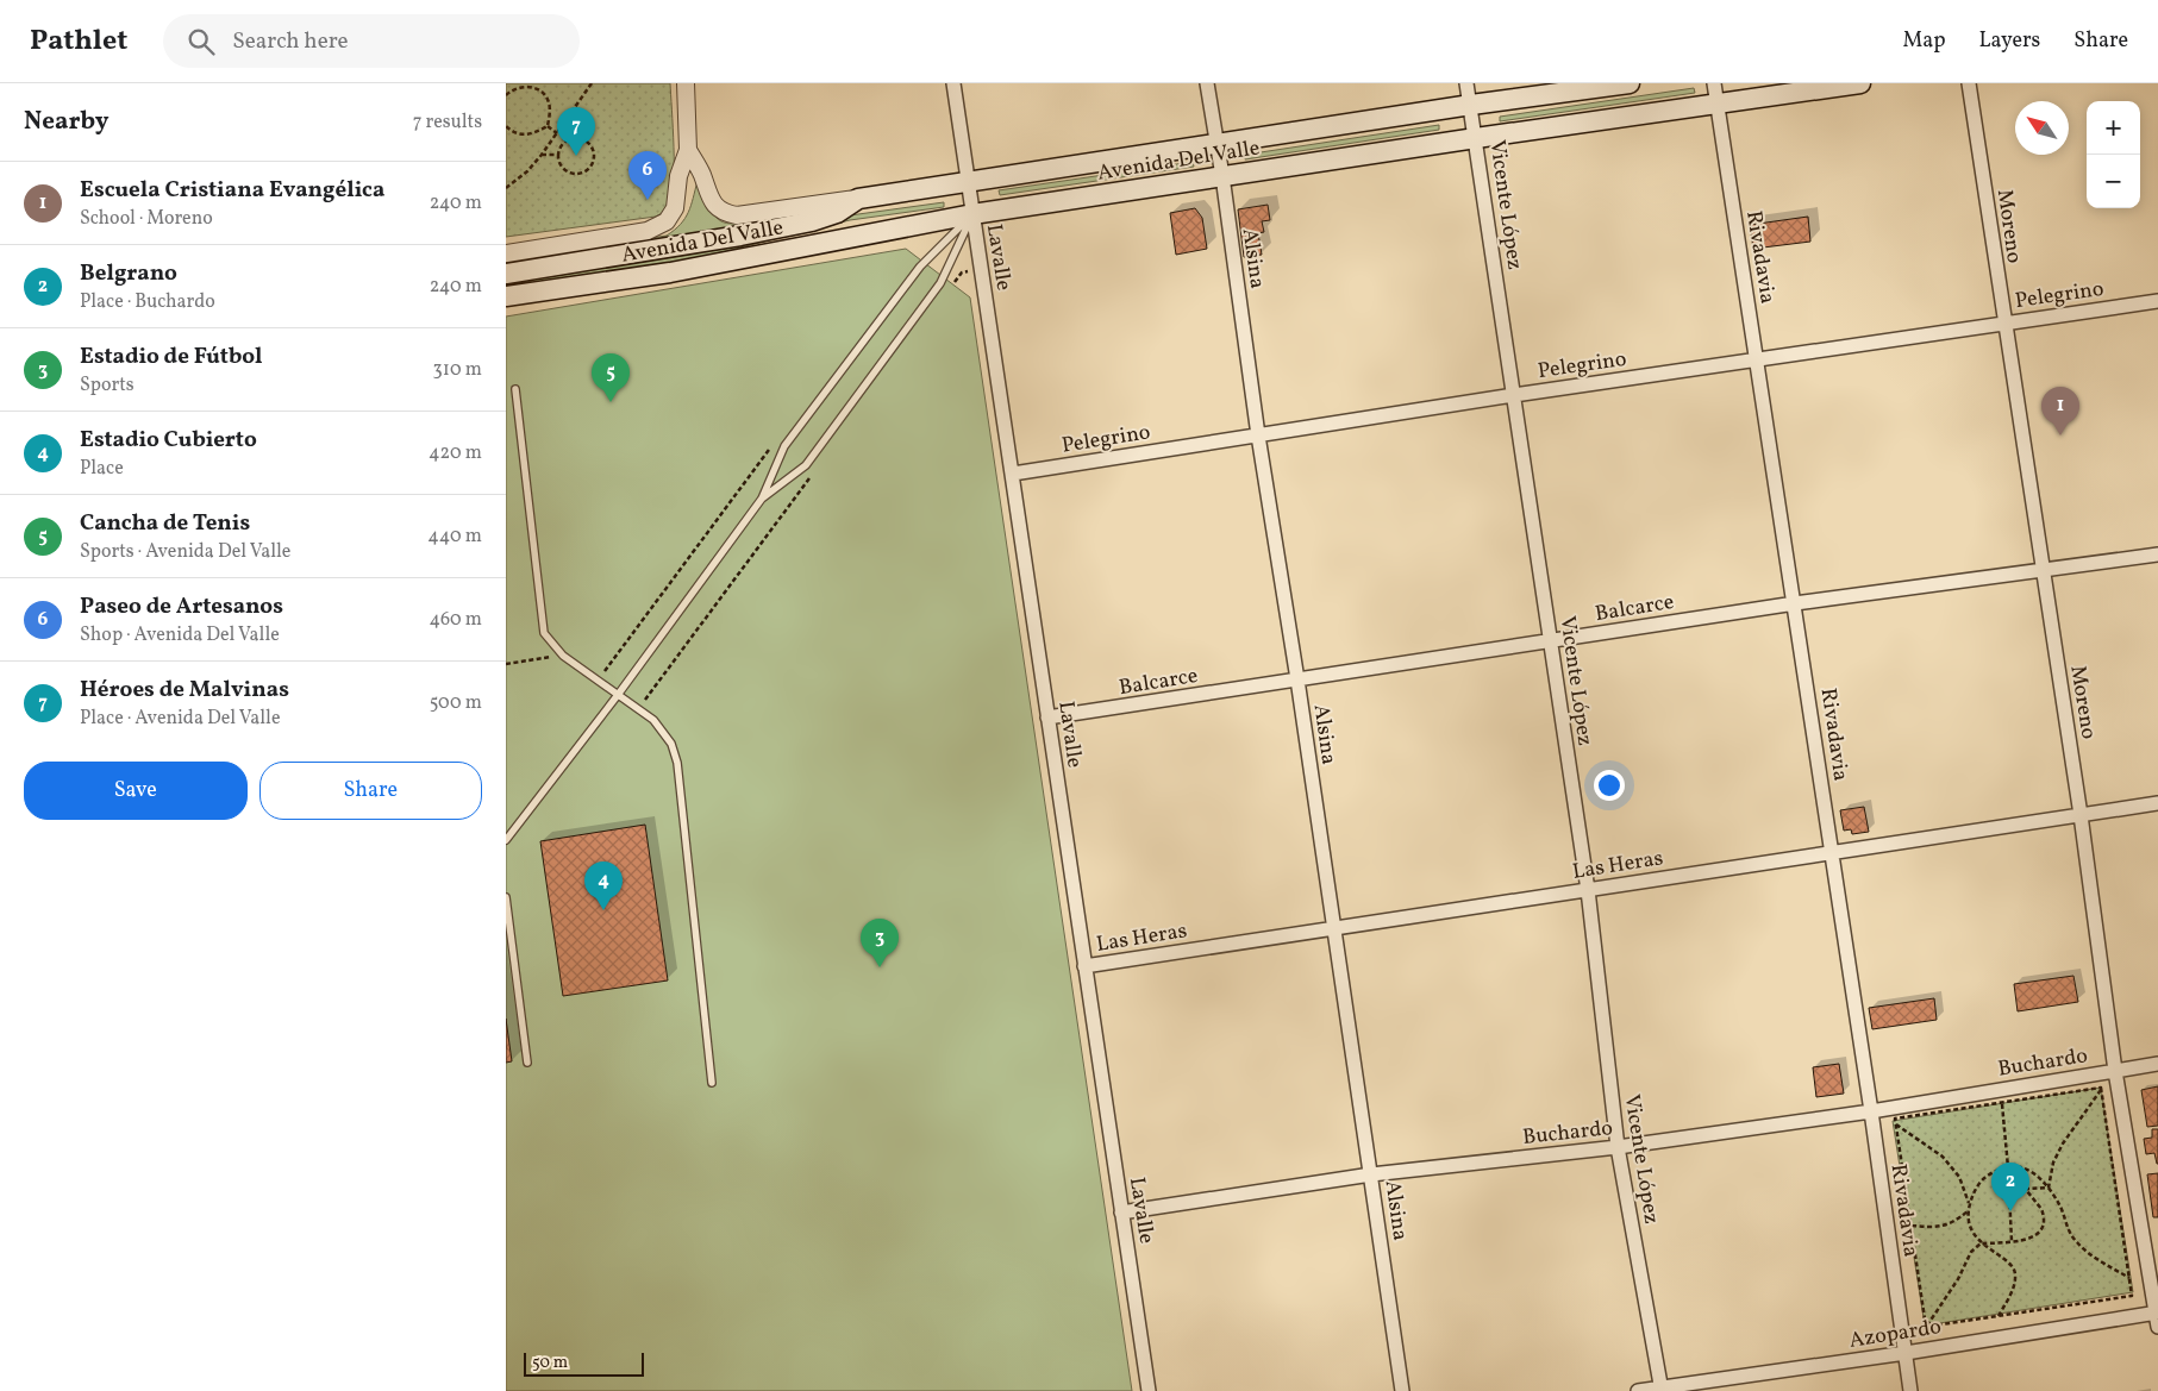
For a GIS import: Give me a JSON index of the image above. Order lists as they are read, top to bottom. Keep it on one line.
{"streets":{"main road":["Avenida Del Valle"],"street":["Vicente López","Moreno","Lavalle","Rivadavia","Alsina","Pelegrino","Balcarce","Las Heras","Buchardo","Azopardo"]},"crossings":[["Avenida Del Valle","Vicente López"],["Avenida Del Valle","Lavalle"],["Avenida Del Valle","Rivadavia"],["Avenida Del Valle","Alsina"],["Vicente López","Pelegrino"],["Vicente López","Balcarce"],["Vicente López","Las Heras"],["Vicente López","Buchardo"],["Vicente López","Azopardo"],["Moreno","Pelegrino"],["Moreno","Balcarce"],["Moreno","Las Heras"],["Moreno","Buchardo"],["Moreno","Azopardo"],["Lavalle","Pelegrino"],["Lavalle","Balcarce"],["Lavalle","Las Heras"],["Lavalle","Buchardo"],["Rivadavia","Pelegrino"],["Rivadavia","Balcarce"],["Rivadavia","Las Heras"],["Rivadavia","Buchardo"],["Rivadavia","Azopardo"],["Alsina","Pelegrino"],["Alsina","Balcarce"],["Alsina","Las Heras"],["Alsina","Buchardo"]],"scale_bar":"50 m","north":"top left","page":{"header":"Pathlet","search":"Search here","nav":["Map","Layers","Share"],"heading":["Nearby","7 results"],"map_buttons":["+","−"],"pins":["7","6","5","1","4","3","2"],"list":[{"mark":"1","name":"Escuela Cristiana Evangélica","note":"School · Moreno","value":"240 m"},{"mark":"2","name":"Belgrano","note":"Place · Buchardo","value":"240 m"},{"mark":"3","name":"Estadio de Fútbol","note":"Sports","value":"310 m"},{"mark":"4","name":"Estadio Cubierto","note":"Place","value":"420 m"},{"mark":"5","name":"Cancha de Tenis","note":"Sports · Avenida Del Valle","value":"440 m"},{"mark":"6","name":"Paseo de Artesanos","note":"Shop · Avenida Del Valle","value":"460 m"},{"mark":"7","name":"Héroes de Malvinas","note":"Place · Avenida Del Valle","value":"500 m"}],"buttons":["Save","Share"],"scale":"50 m"}}
